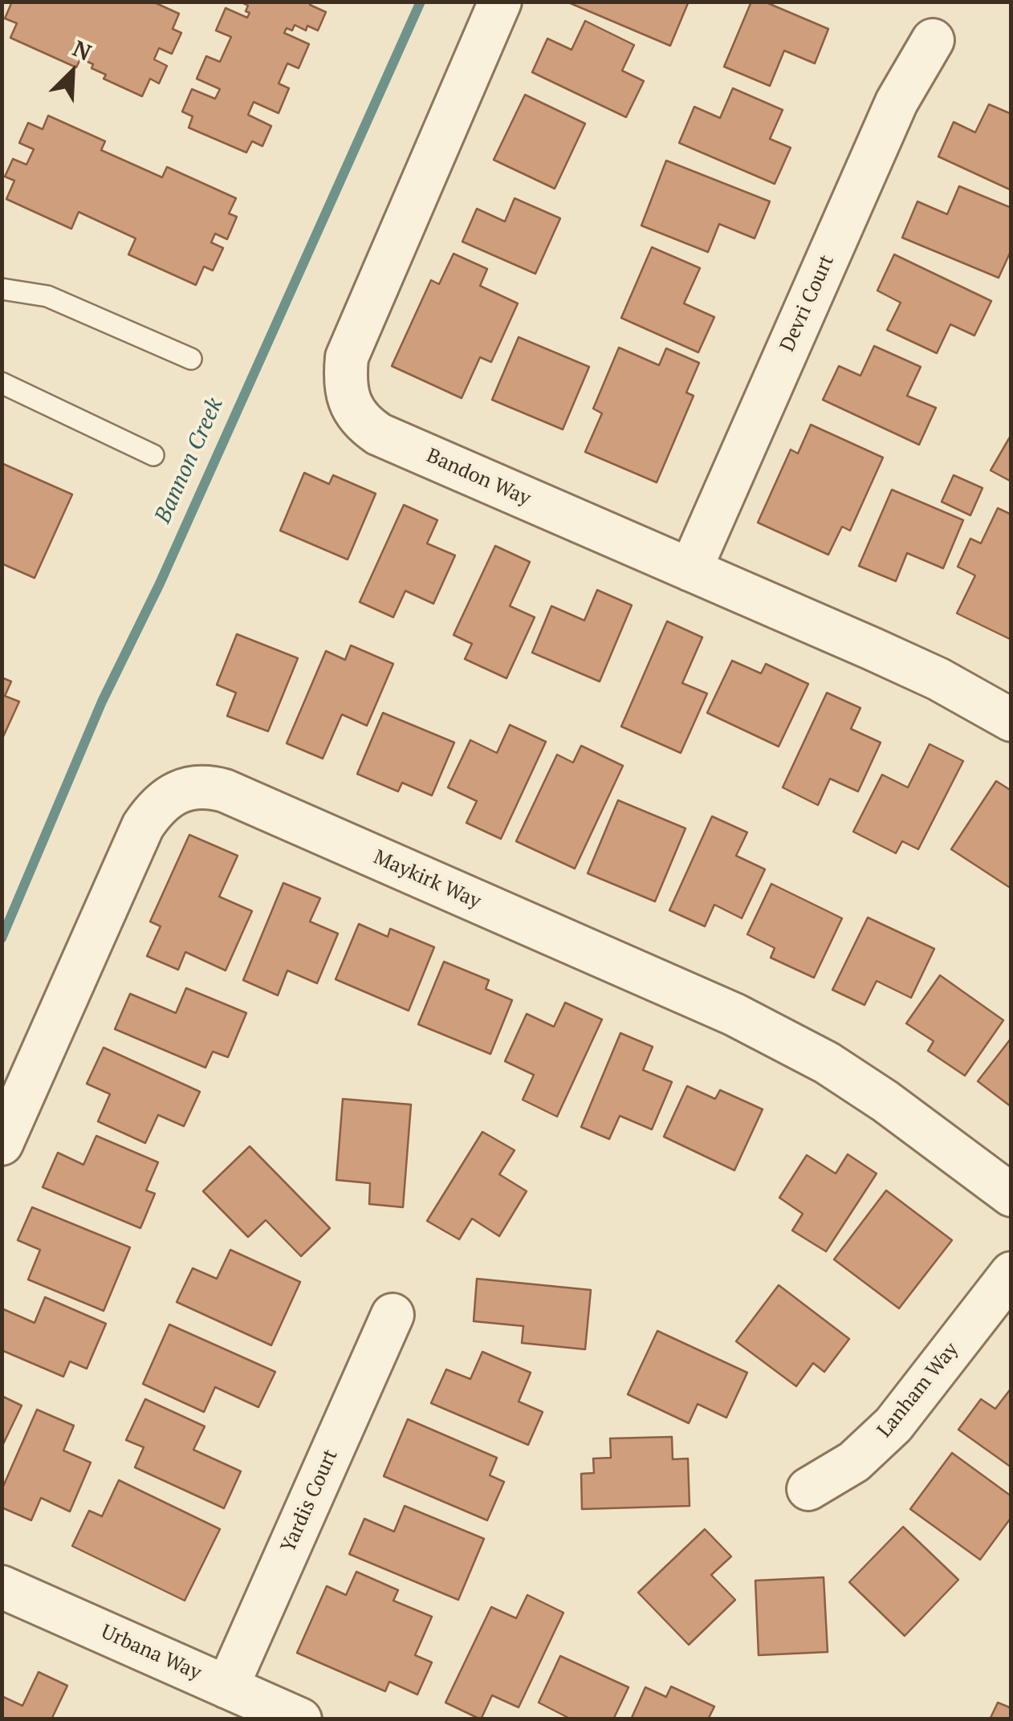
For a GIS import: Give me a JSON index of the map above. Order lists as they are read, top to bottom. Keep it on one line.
{"streets":{"street":["Devri Court","Bandon Way","Maykirk Way","Lanham Way","Yardis Court","Urbana Way"]},"crossings":[["Devri Court","Bandon Way"],["Yardis Court","Urbana Way"]],"water":["Bannon Creek"],"north":"top right"}
